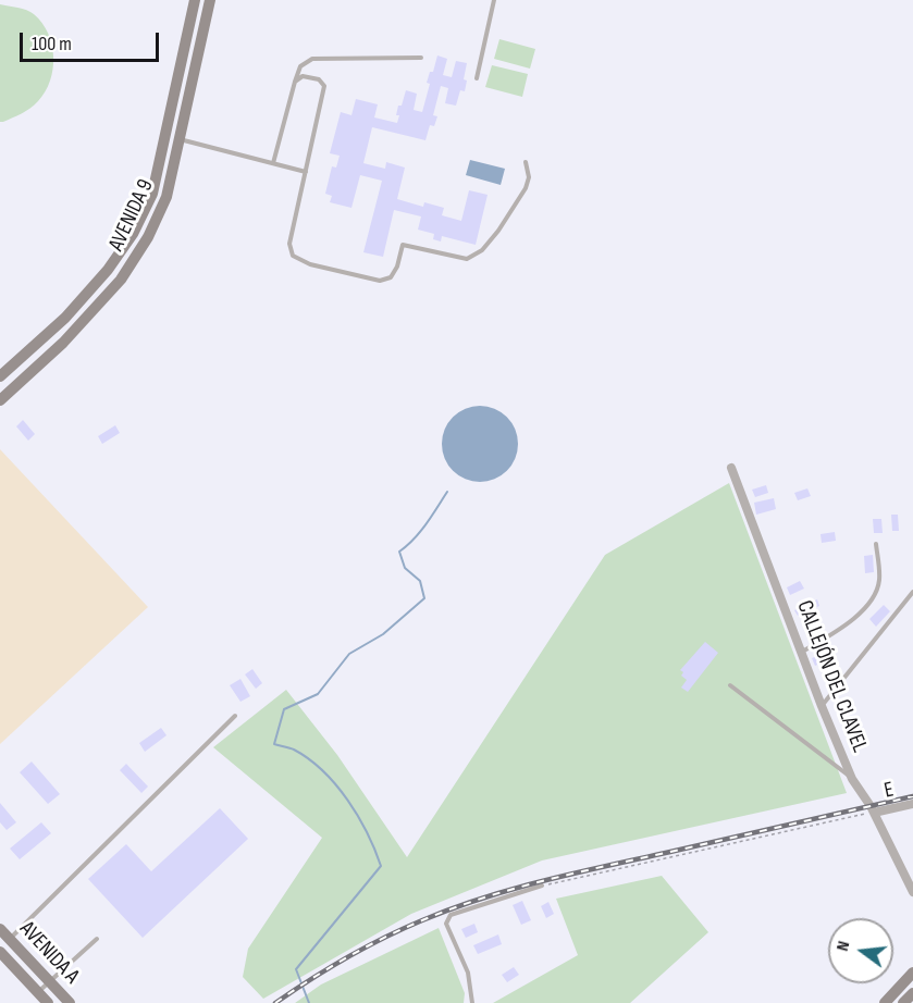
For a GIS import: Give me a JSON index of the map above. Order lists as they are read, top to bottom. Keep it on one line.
{"streets":{"street":["AVENIDA 9","CALLEJÓN DEL CLAVEL","E","AVENIDA A"]},"crossings":[["CALLEJÓN DEL CLAVEL","E"]],"scale_bar":"100 m","north":"left"}
